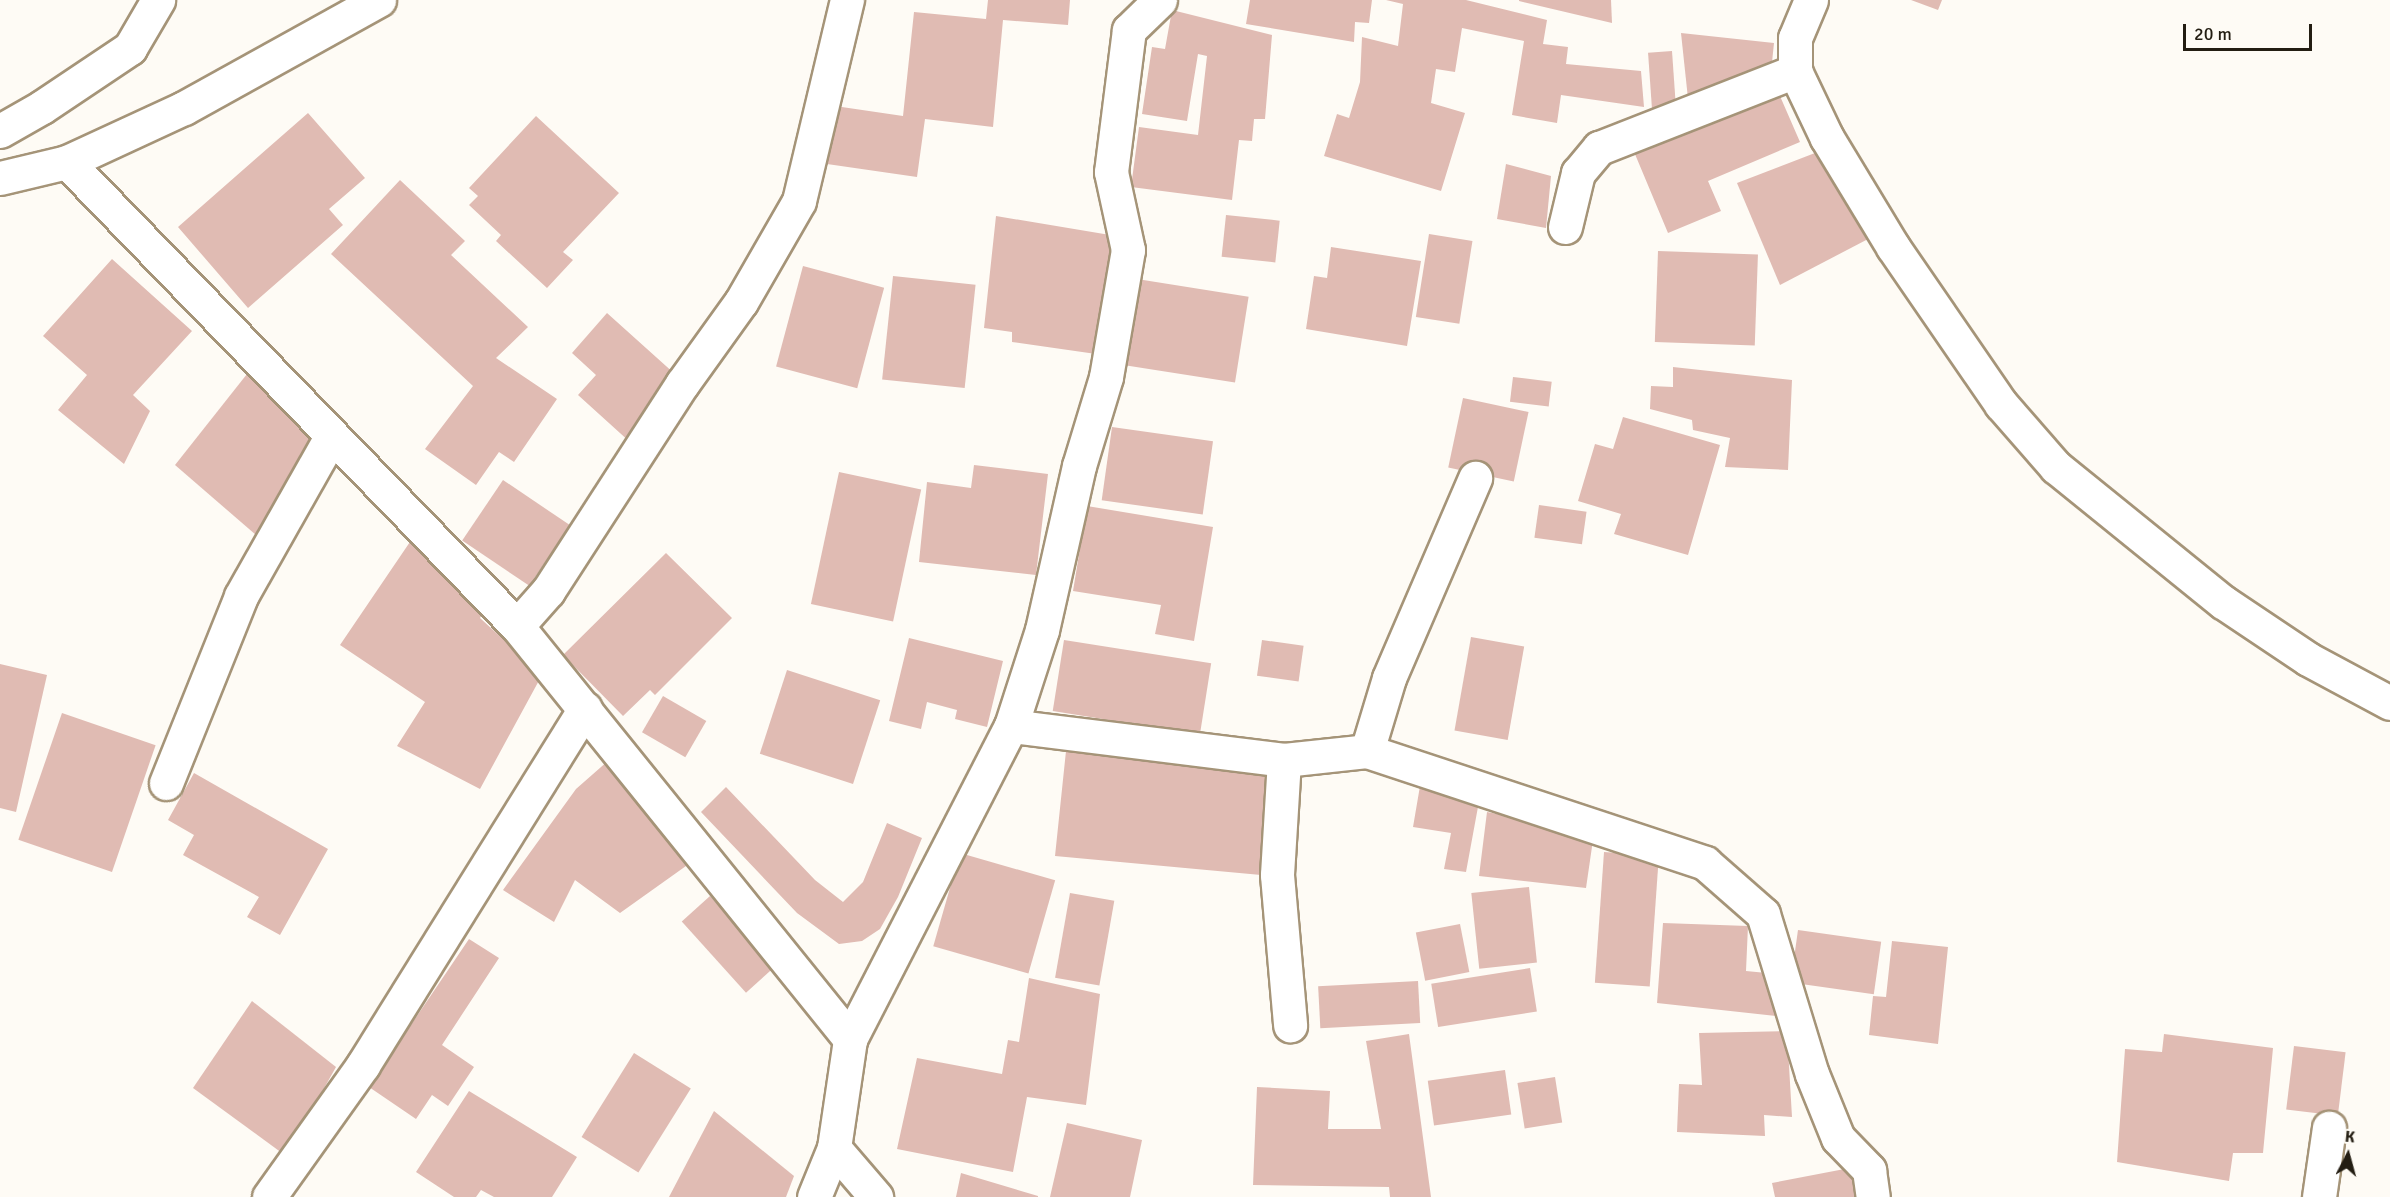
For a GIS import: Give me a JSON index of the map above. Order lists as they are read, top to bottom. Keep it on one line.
{"scale_bar":"20 m","north":"top"}
